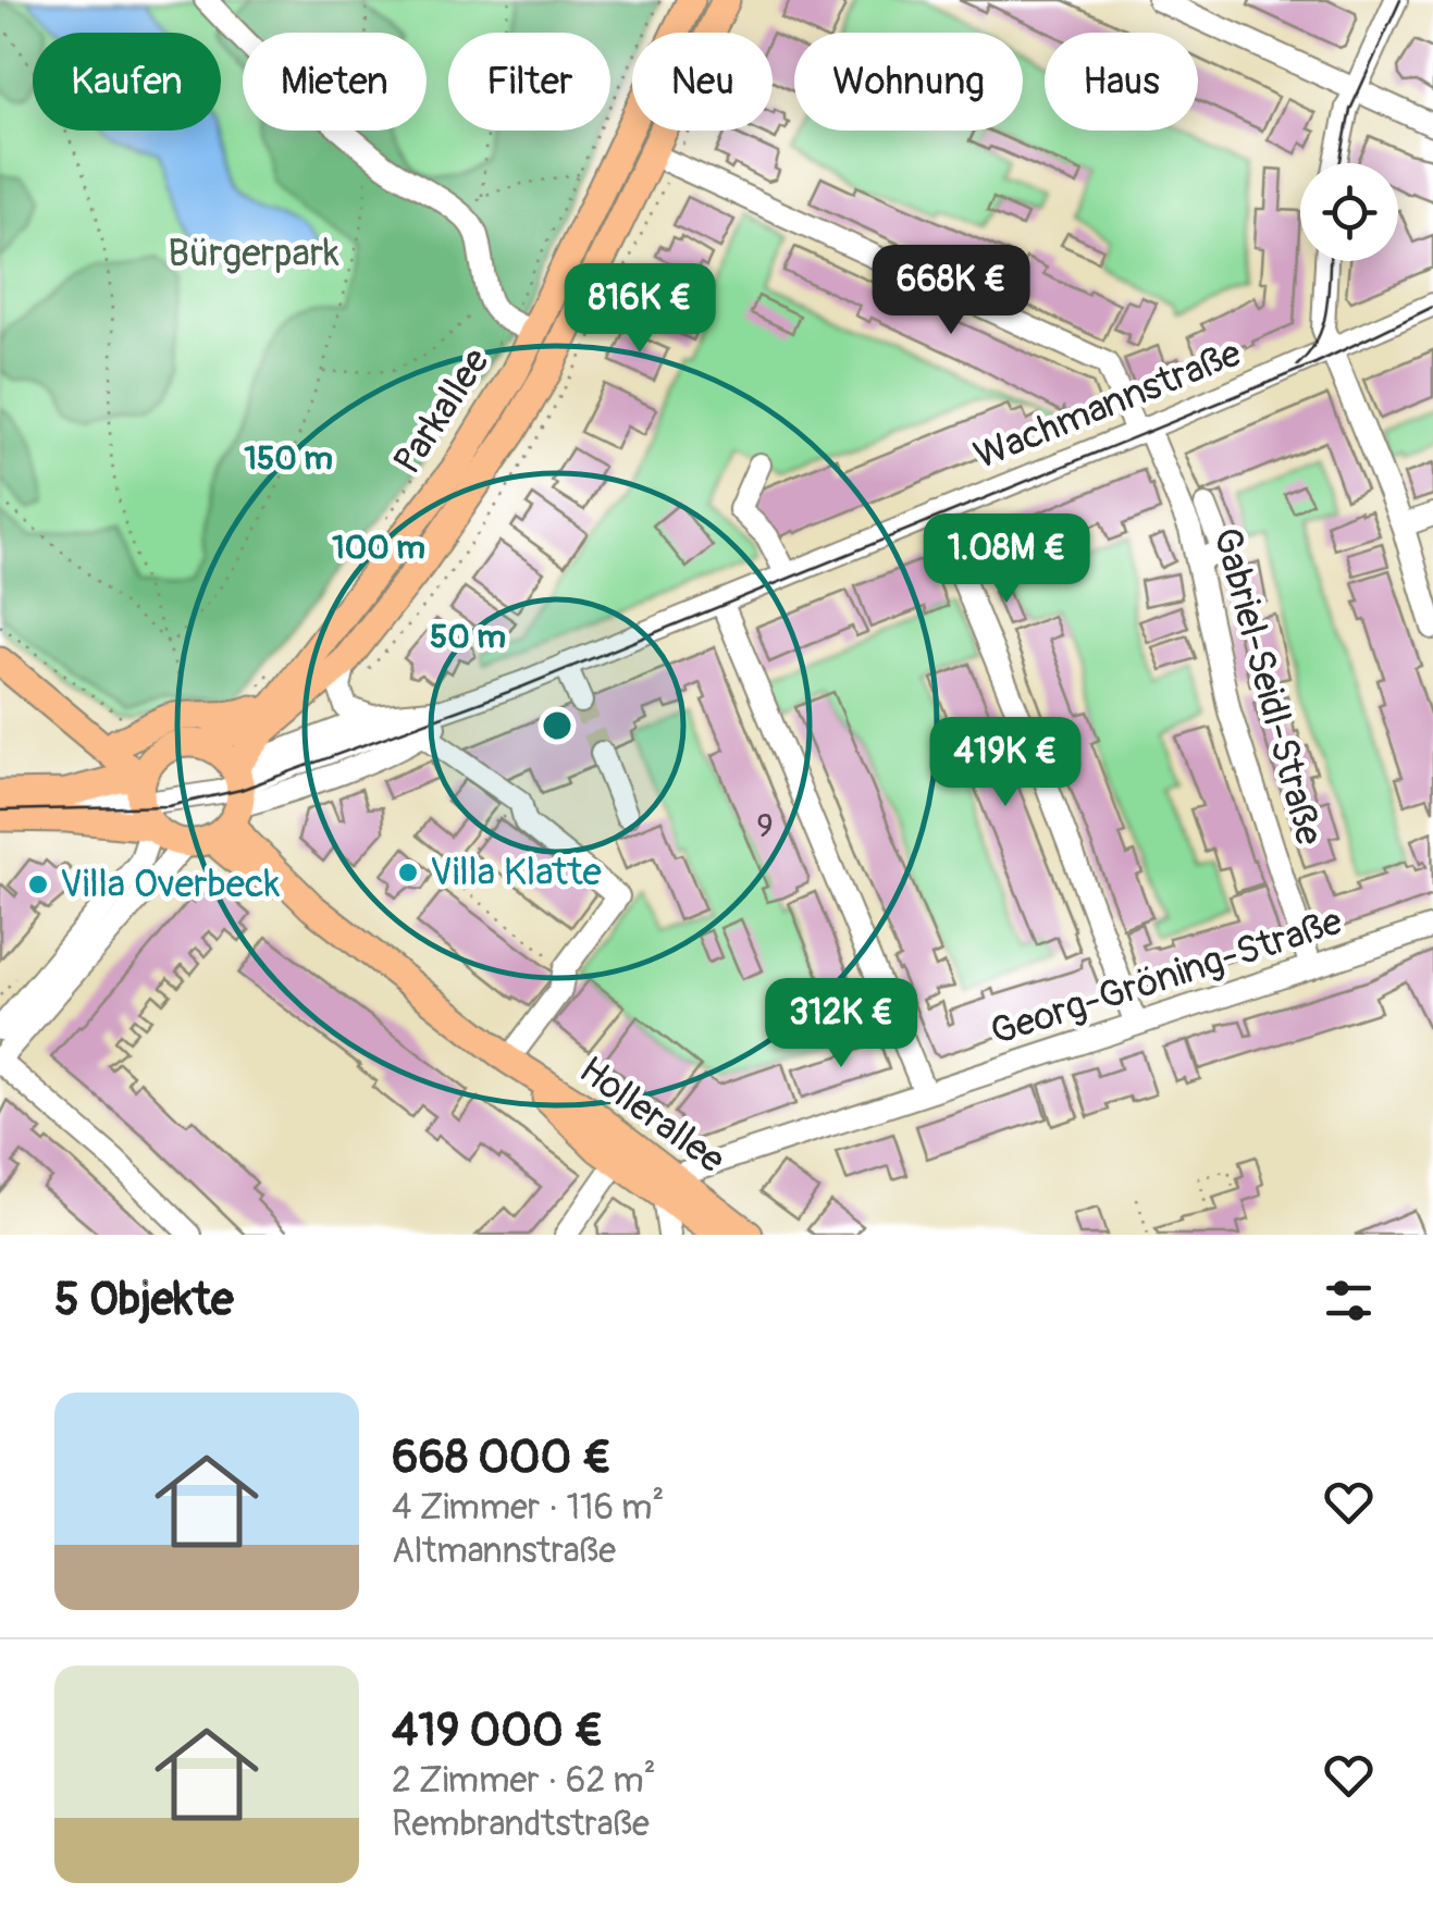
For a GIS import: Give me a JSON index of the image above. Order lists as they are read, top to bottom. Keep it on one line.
{"streets":{"main road":["Parkallee","Hollerallee"],"street":["Wachmannstraße","Gabriel-Seidl-Straße","Georg-Gröning-Straße"]},"crossings":[["Wachmannstraße","Parkallee"],["Wachmannstraße","Gabriel-Seidl-Straße"],["Wachmannstraße","Hollerallee"],["Parkallee","Gabriel-Seidl-Straße"],["Parkallee","Hollerallee"],["Gabriel-Seidl-Straße","Georg-Gröning-Straße"],["Georg-Gröning-Straße","Hollerallee"]],"parks":["Bürgerpark"],"places":["Villa Klatte","Villa Overbeck"],"house_numbers":["9"],"page":{"chip":["Kaufen","Mieten","Filter","Neu","Wohnung","Haus"],"price":["668K €","816K €","1.08M €","419K €","312K €"],"heading":"5 Objekte","list":[{"name":"668 000 €","note":"4 Zimmer · 116 m² · Altmannstraße"},{"name":"419 000 €","note":"2 Zimmer · 62 m² · Rembrandtstraße"}]},"rings":["150 m","100 m","50 m"]}
